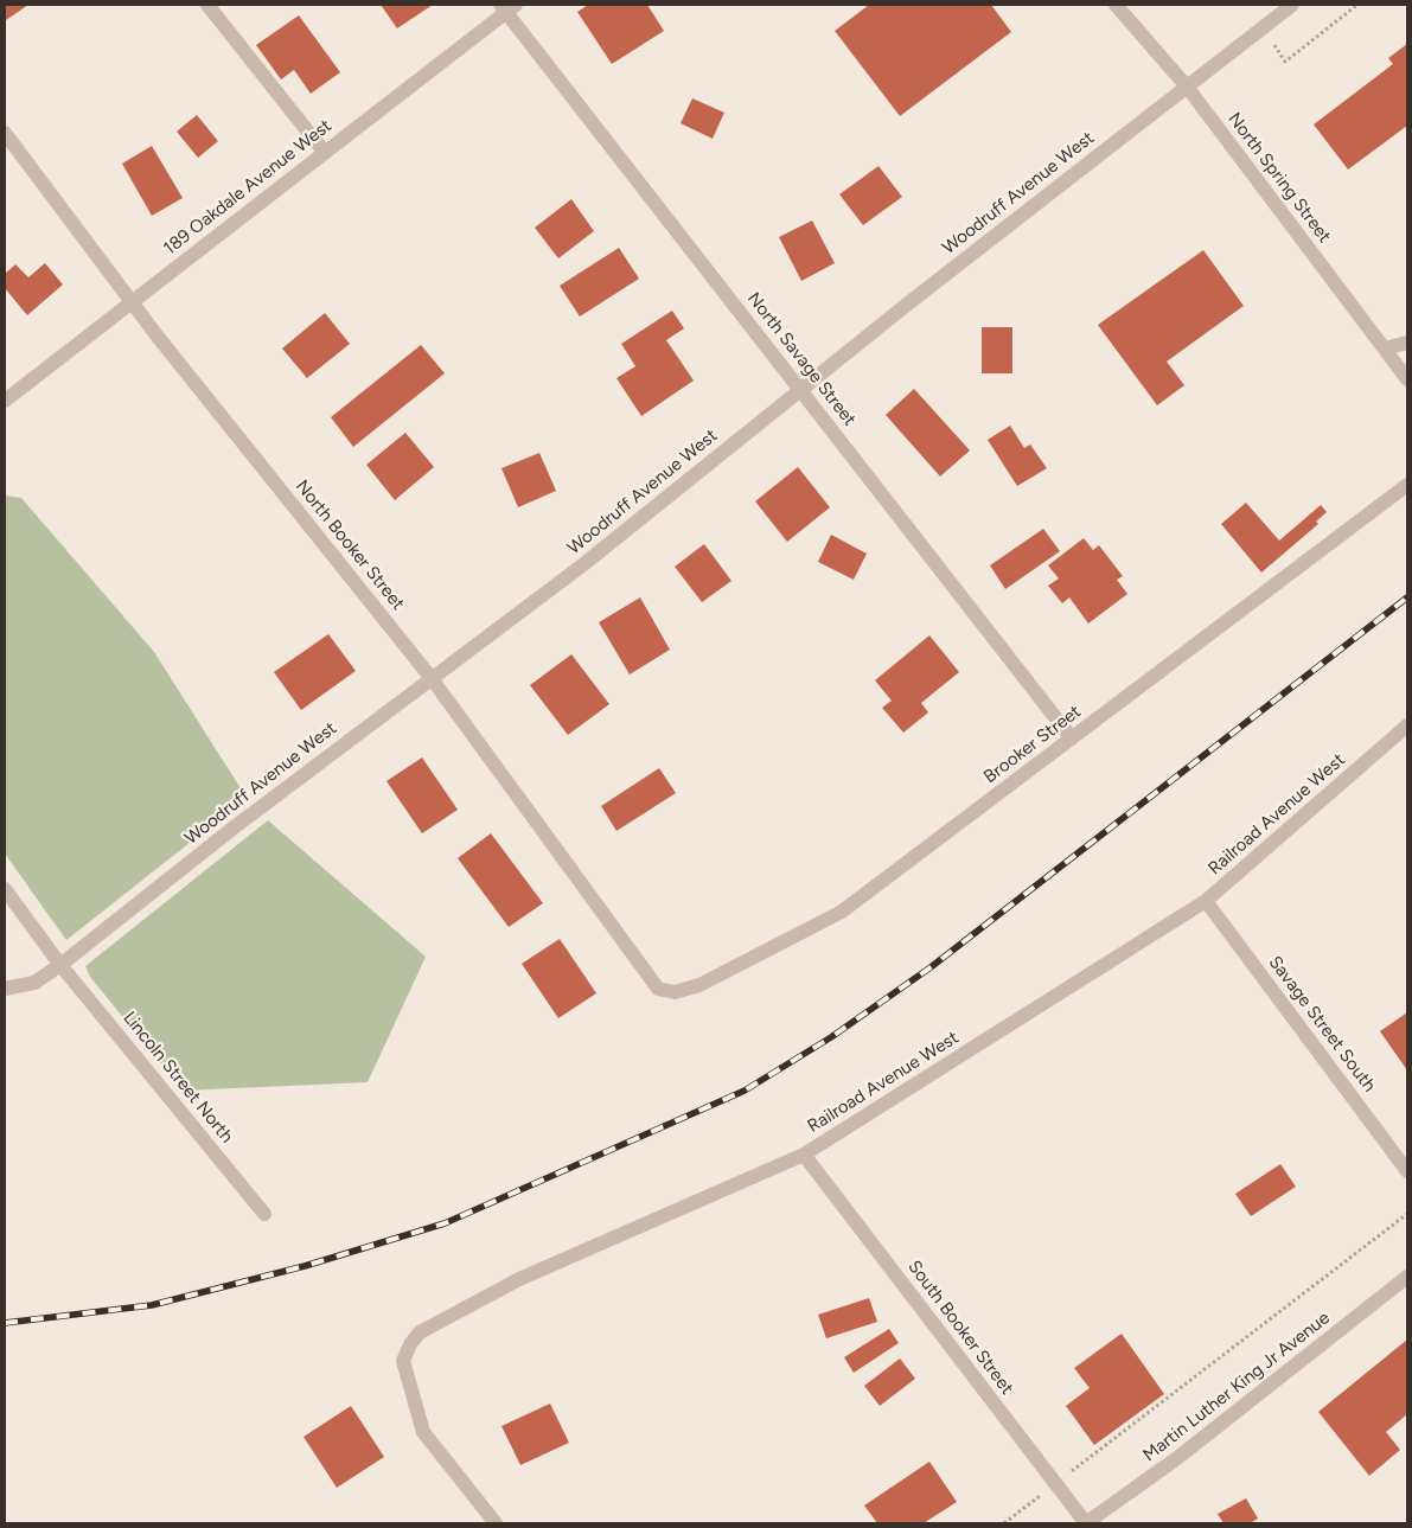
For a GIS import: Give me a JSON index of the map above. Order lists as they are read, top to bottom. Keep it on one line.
{"streets":{"street":["North Spring Street","189 Oakdale Avenue West","Woodruff Avenue West","North Savage Street","North Booker Street","Brooker Street","Railroad Avenue West","Savage Street South","Lincoln Street North","South Booker Street","Martin Luther King Jr Avenue"]},"crossings":[["North Spring Street","Woodruff Avenue West"],["189 Oakdale Avenue West","North Savage Street"],["189 Oakdale Avenue West","North Booker Street"],["Woodruff Avenue West","North Savage Street"],["Woodruff Avenue West","North Booker Street"],["Woodruff Avenue West","Lincoln Street North"],["North Savage Street","Brooker Street"],["North Booker Street","Brooker Street"],["Railroad Avenue West","Savage Street South"],["Railroad Avenue West","South Booker Street"],["South Booker Street","Martin Luther King Jr Avenue"]]}
